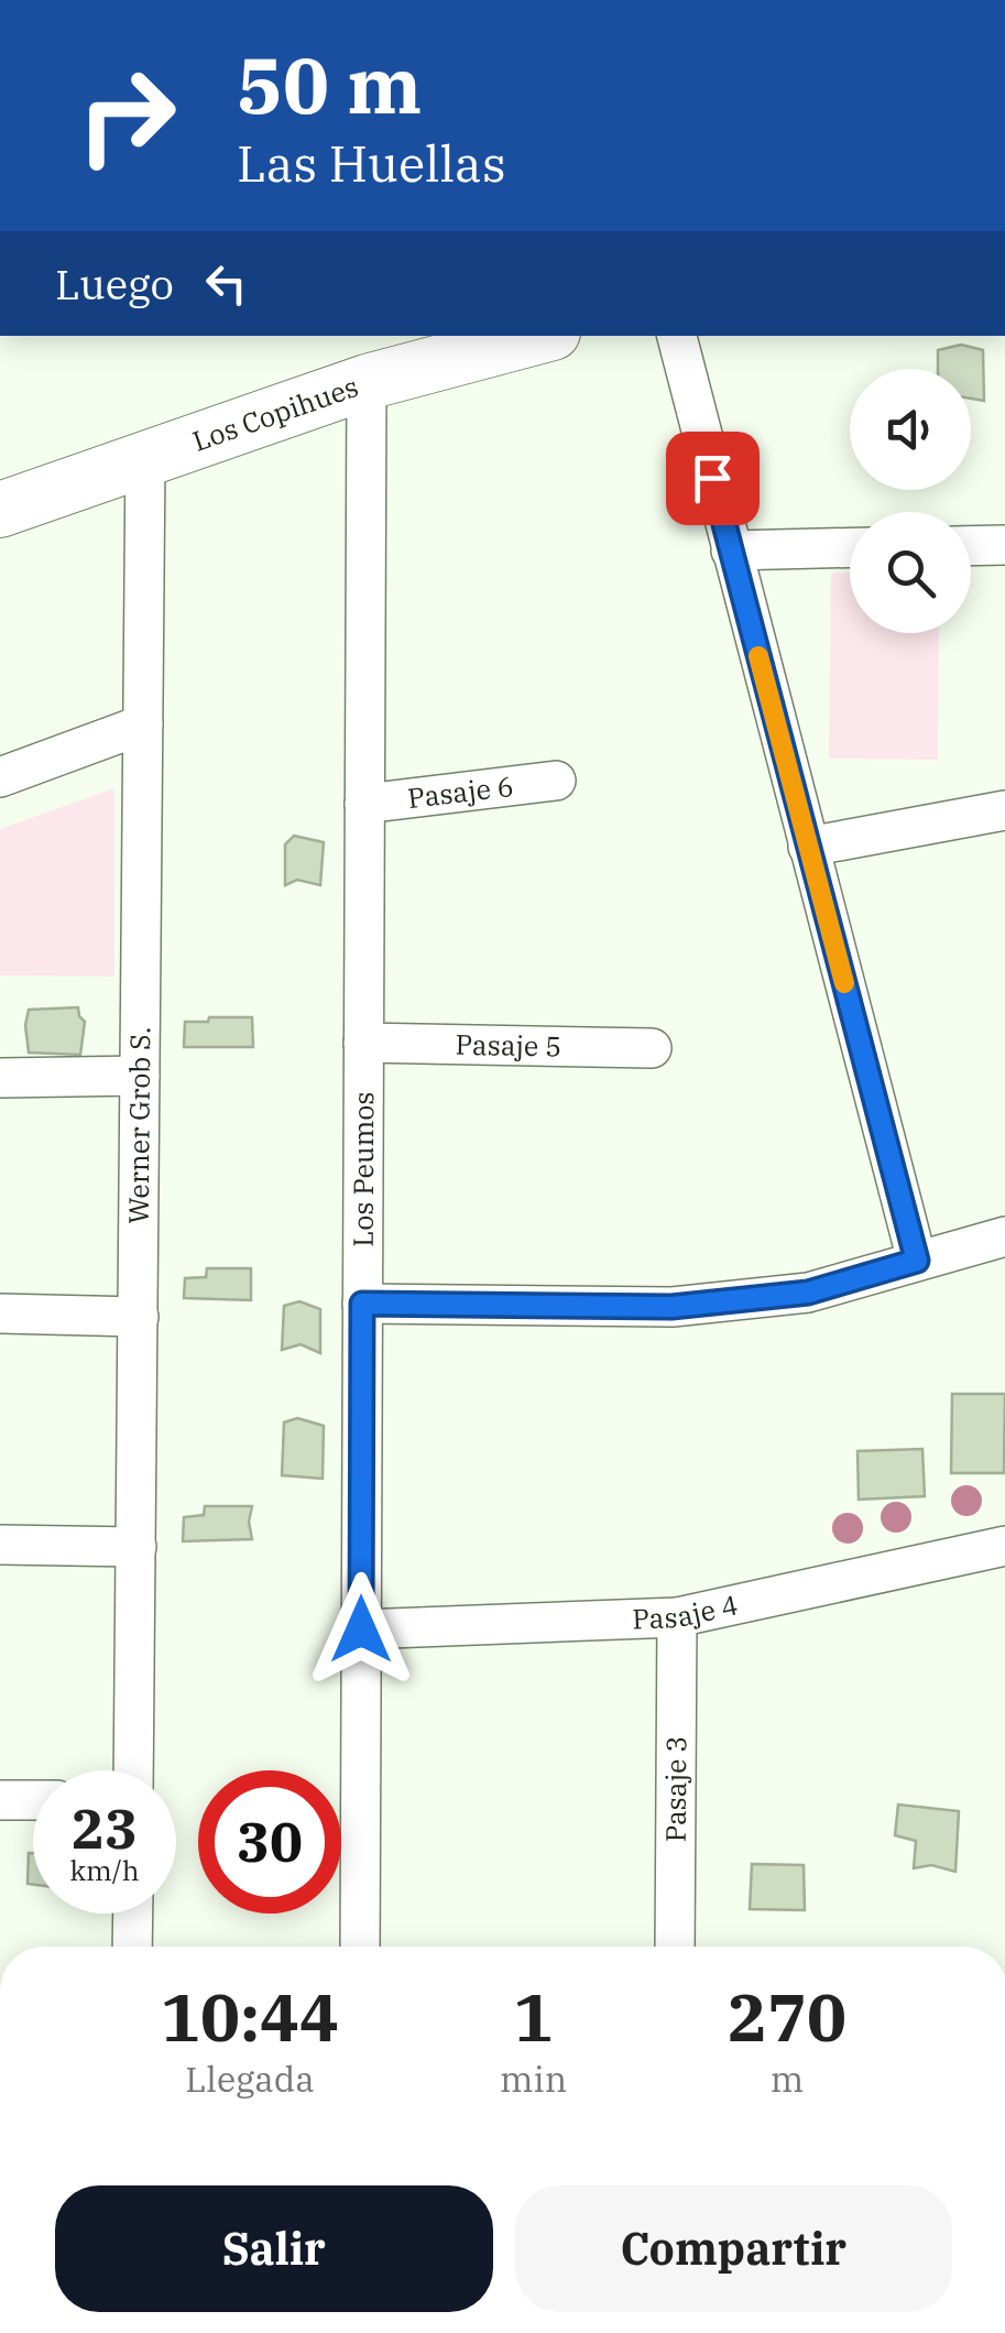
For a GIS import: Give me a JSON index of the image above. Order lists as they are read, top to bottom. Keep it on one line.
{"streets":{"main road":["Los Copihues"],"street":["Pasaje 6","Pasaje 5","Werner Grob S.","Los Peumos","Pasaje 4","Pasaje 3"]},"crossings":[["Los Copihues","Werner Grob S."],["Los Copihues","Los Peumos"],["Pasaje 6","Los Peumos"],["Pasaje 5","Los Peumos"],["Los Peumos","Pasaje 4"],["Pasaje 4","Pasaje 3"]],"page":{"turn":["50 m","Las Huellas"],"then":"Luego","speed":"23 km/h","limit":"30","eta":["10:44","Llegada","1","min","270","m"],"buttons":["Salir","Compartir"]}}
